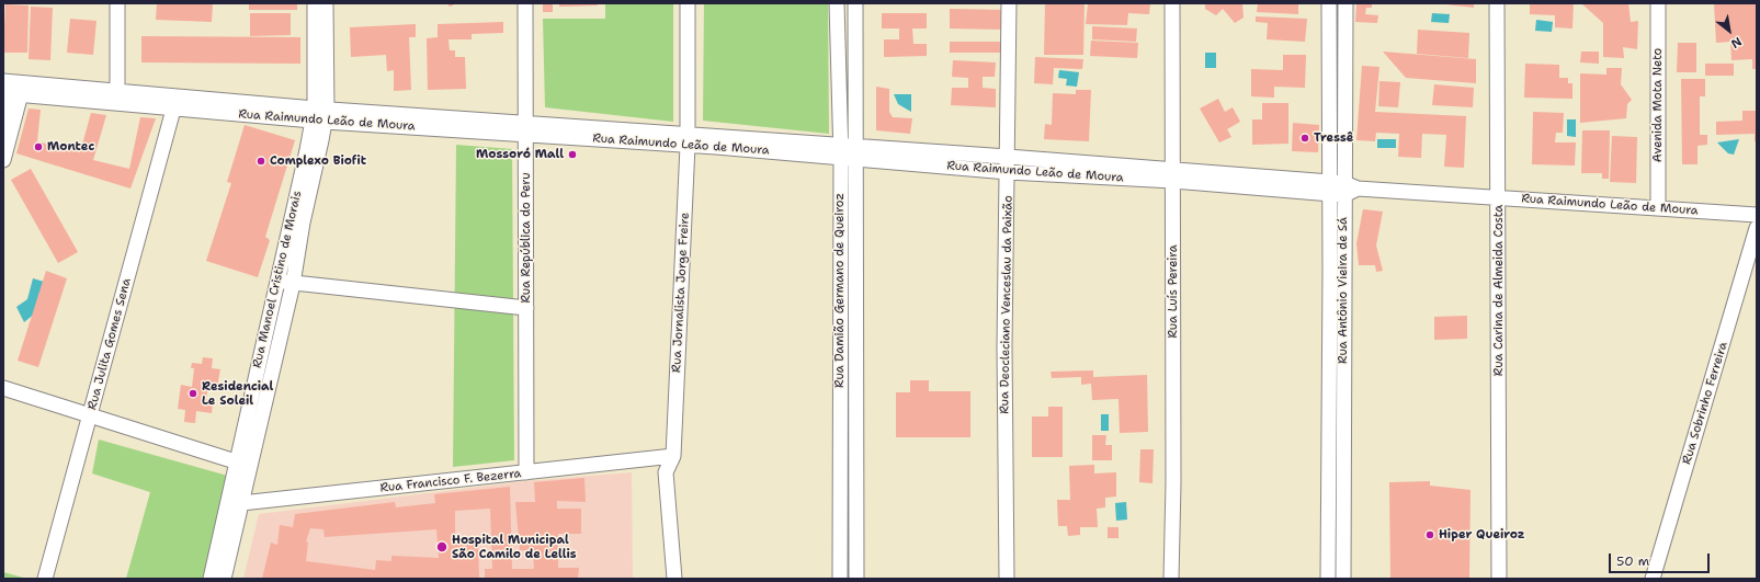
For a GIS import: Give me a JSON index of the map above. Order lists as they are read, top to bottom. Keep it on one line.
{"streets":{"street":["Avenida Mota Neto","Rua Raimundo Leão de Moura","Rua República do Peru","Rua Manoel Cristino de Morais","Rua Damião Germano de Queiroz","Rua Antônio Vieira de Sá","Rua Carina de Almeida Costa","Rua Luís Pereira","Rua Jornalista Jorge Freire","Rua Deocleciano Venceslau da Paixão","Rua Julita Gomes Sena","Rua Sobrinho Ferreira","Rua Francisco F. Bezerra"]},"crossings":[["Avenida Mota Neto","Rua Raimundo Leão de Moura"],["Rua Raimundo Leão de Moura","Rua República do Peru"],["Rua Raimundo Leão de Moura","Rua Manoel Cristino de Morais"],["Rua Raimundo Leão de Moura","Rua Damião Germano de Queiroz"],["Rua Raimundo Leão de Moura","Rua Antônio Vieira de Sá"],["Rua Raimundo Leão de Moura","Rua Carina de Almeida Costa"],["Rua Raimundo Leão de Moura","Rua Luís Pereira"],["Rua Raimundo Leão de Moura","Rua Jornalista Jorge Freire"],["Rua Raimundo Leão de Moura","Rua Deocleciano Venceslau da Paixão"],["Rua Raimundo Leão de Moura","Rua Julita Gomes Sena"],["Rua República do Peru","Rua Francisco F. Bezerra"],["Rua Manoel Cristino de Morais","Rua Francisco F. Bezerra"],["Rua Jornalista Jorge Freire","Rua Francisco F. Bezerra"]],"places":["Tressê","Montec","Mossoró Mall","Complexo Biofit","Residencial Le Soleil","Hiper Queiroz","Hospital Municipal São Camilo de Lellis"],"scale_bar":"50 m","north":"bottom right"}
